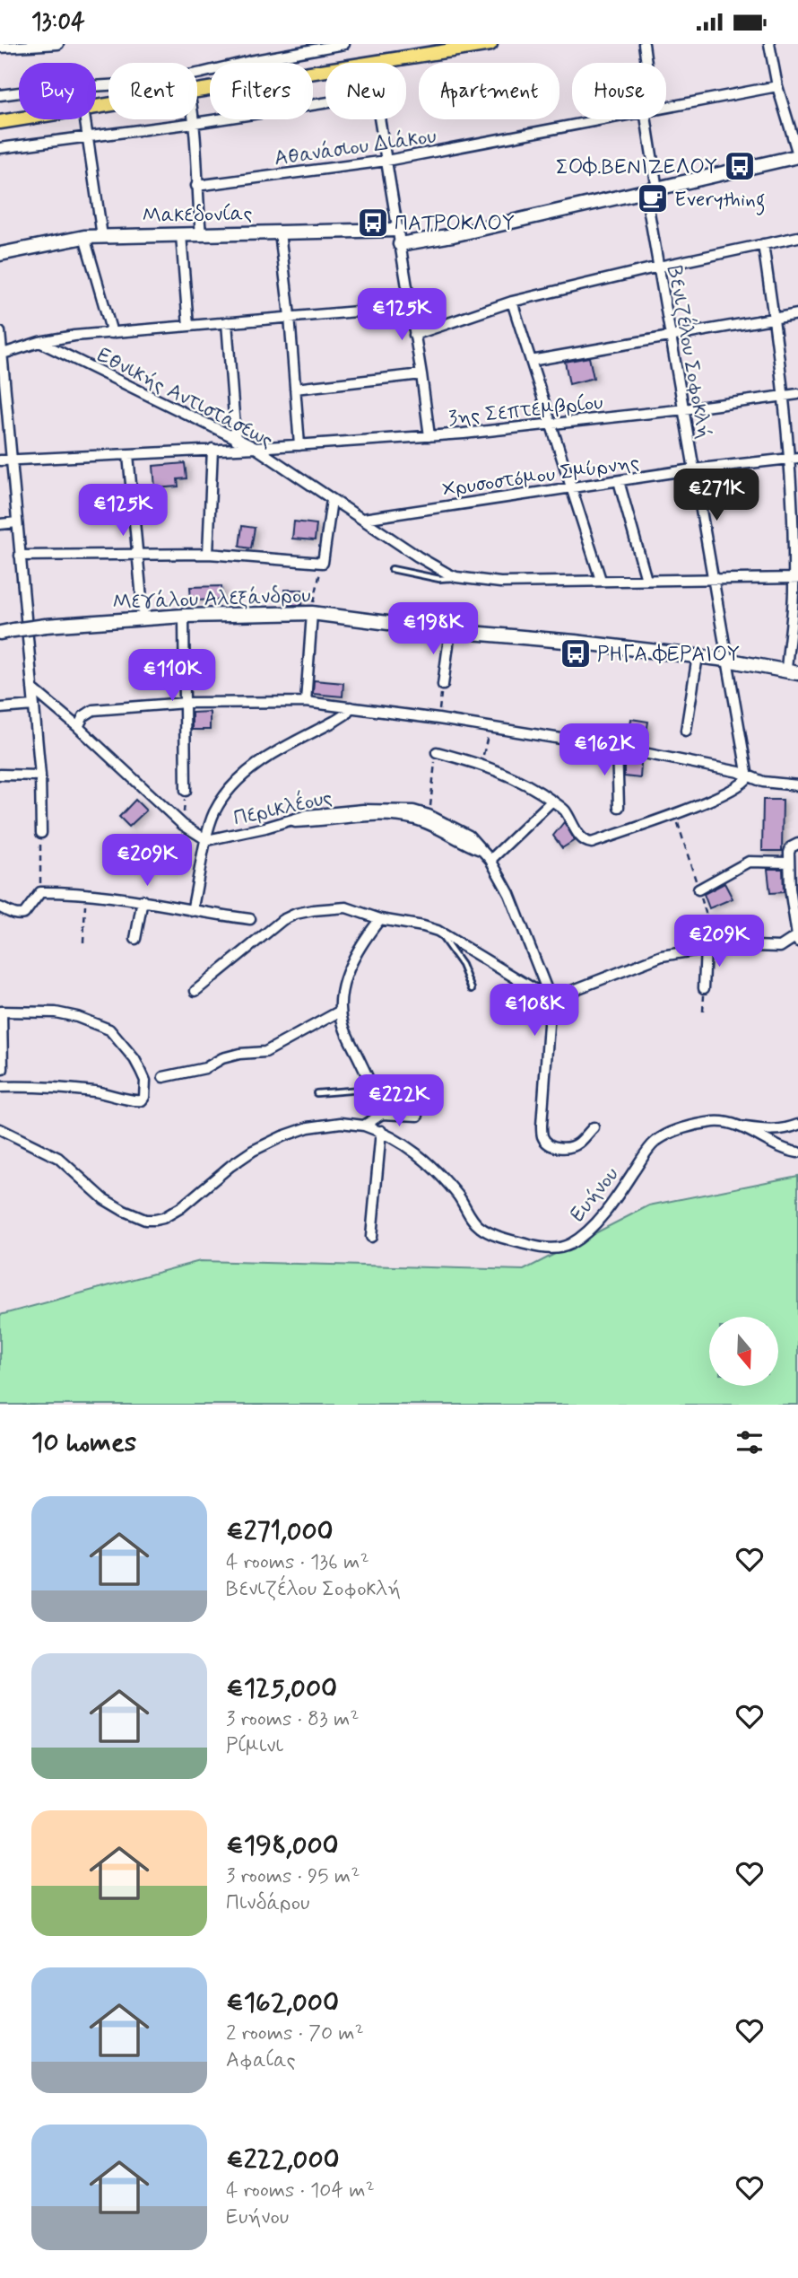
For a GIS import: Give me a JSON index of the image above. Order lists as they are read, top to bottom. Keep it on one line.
{"streets":{"street":["Αθανάσιου Διάκου","Μακεδονίας","Βενιζέλου Σοφοκλή","Εθνικής Αντιστάσεως","3ης Σεπτεμβρίου","Χρυσοστόμου Σμύρνης","Μεγάλου Αλεξάνδρου","Περικλέους","Ευήνου"]},"crossings":[["Βενιζέλου Σοφοκλή","Εθνικής Αντιστάσεως"],["Βενιζέλου Σοφοκλή","3ης Σεπτεμβρίου"],["Βενιζέλου Σοφοκλή","Χρυσοστόμου Σμύρνης"],["Βενιζέλου Σοφοκλή","Μεγάλου Αλεξάνδρου"],["Εθνικής Αντιστάσεως","3ης Σεπτεμβρίου"],["Εθνικής Αντιστάσεως","Χρυσοστόμου Σμύρνης"]],"places":{"bus stop":["ΣΟΦ.ΒΕΝΙΖΕΛΟΥ","ΠΑΤΡΟΚΛΟΥ","ΡΗΓΑ ΦΕΡΑΙΟΥ"],"cafe":["Everything"]},"north":"bottom","page":{"status":"13:04","chip":["Buy","Rent","Filters","New","Apartment","House"],"price":["€125K","€271K","€125K","€198K","€110K","€162K","€209K","€209K","€108K","€222K"],"heading":"10 homes","list":[{"name":"€271,000","note":"4 rooms · 136 m² · Βενιζέλου Σοφοκλή"},{"name":"€125,000","note":"3 rooms · 83 m² · Ρίμινι"},{"name":"€198,000","note":"3 rooms · 95 m² · Πινδάρου"},{"name":"€162,000","note":"2 rooms · 70 m² · Αφαίας"},{"name":"€222,000","note":"4 rooms · 104 m² · Ευήνου"}]}}
